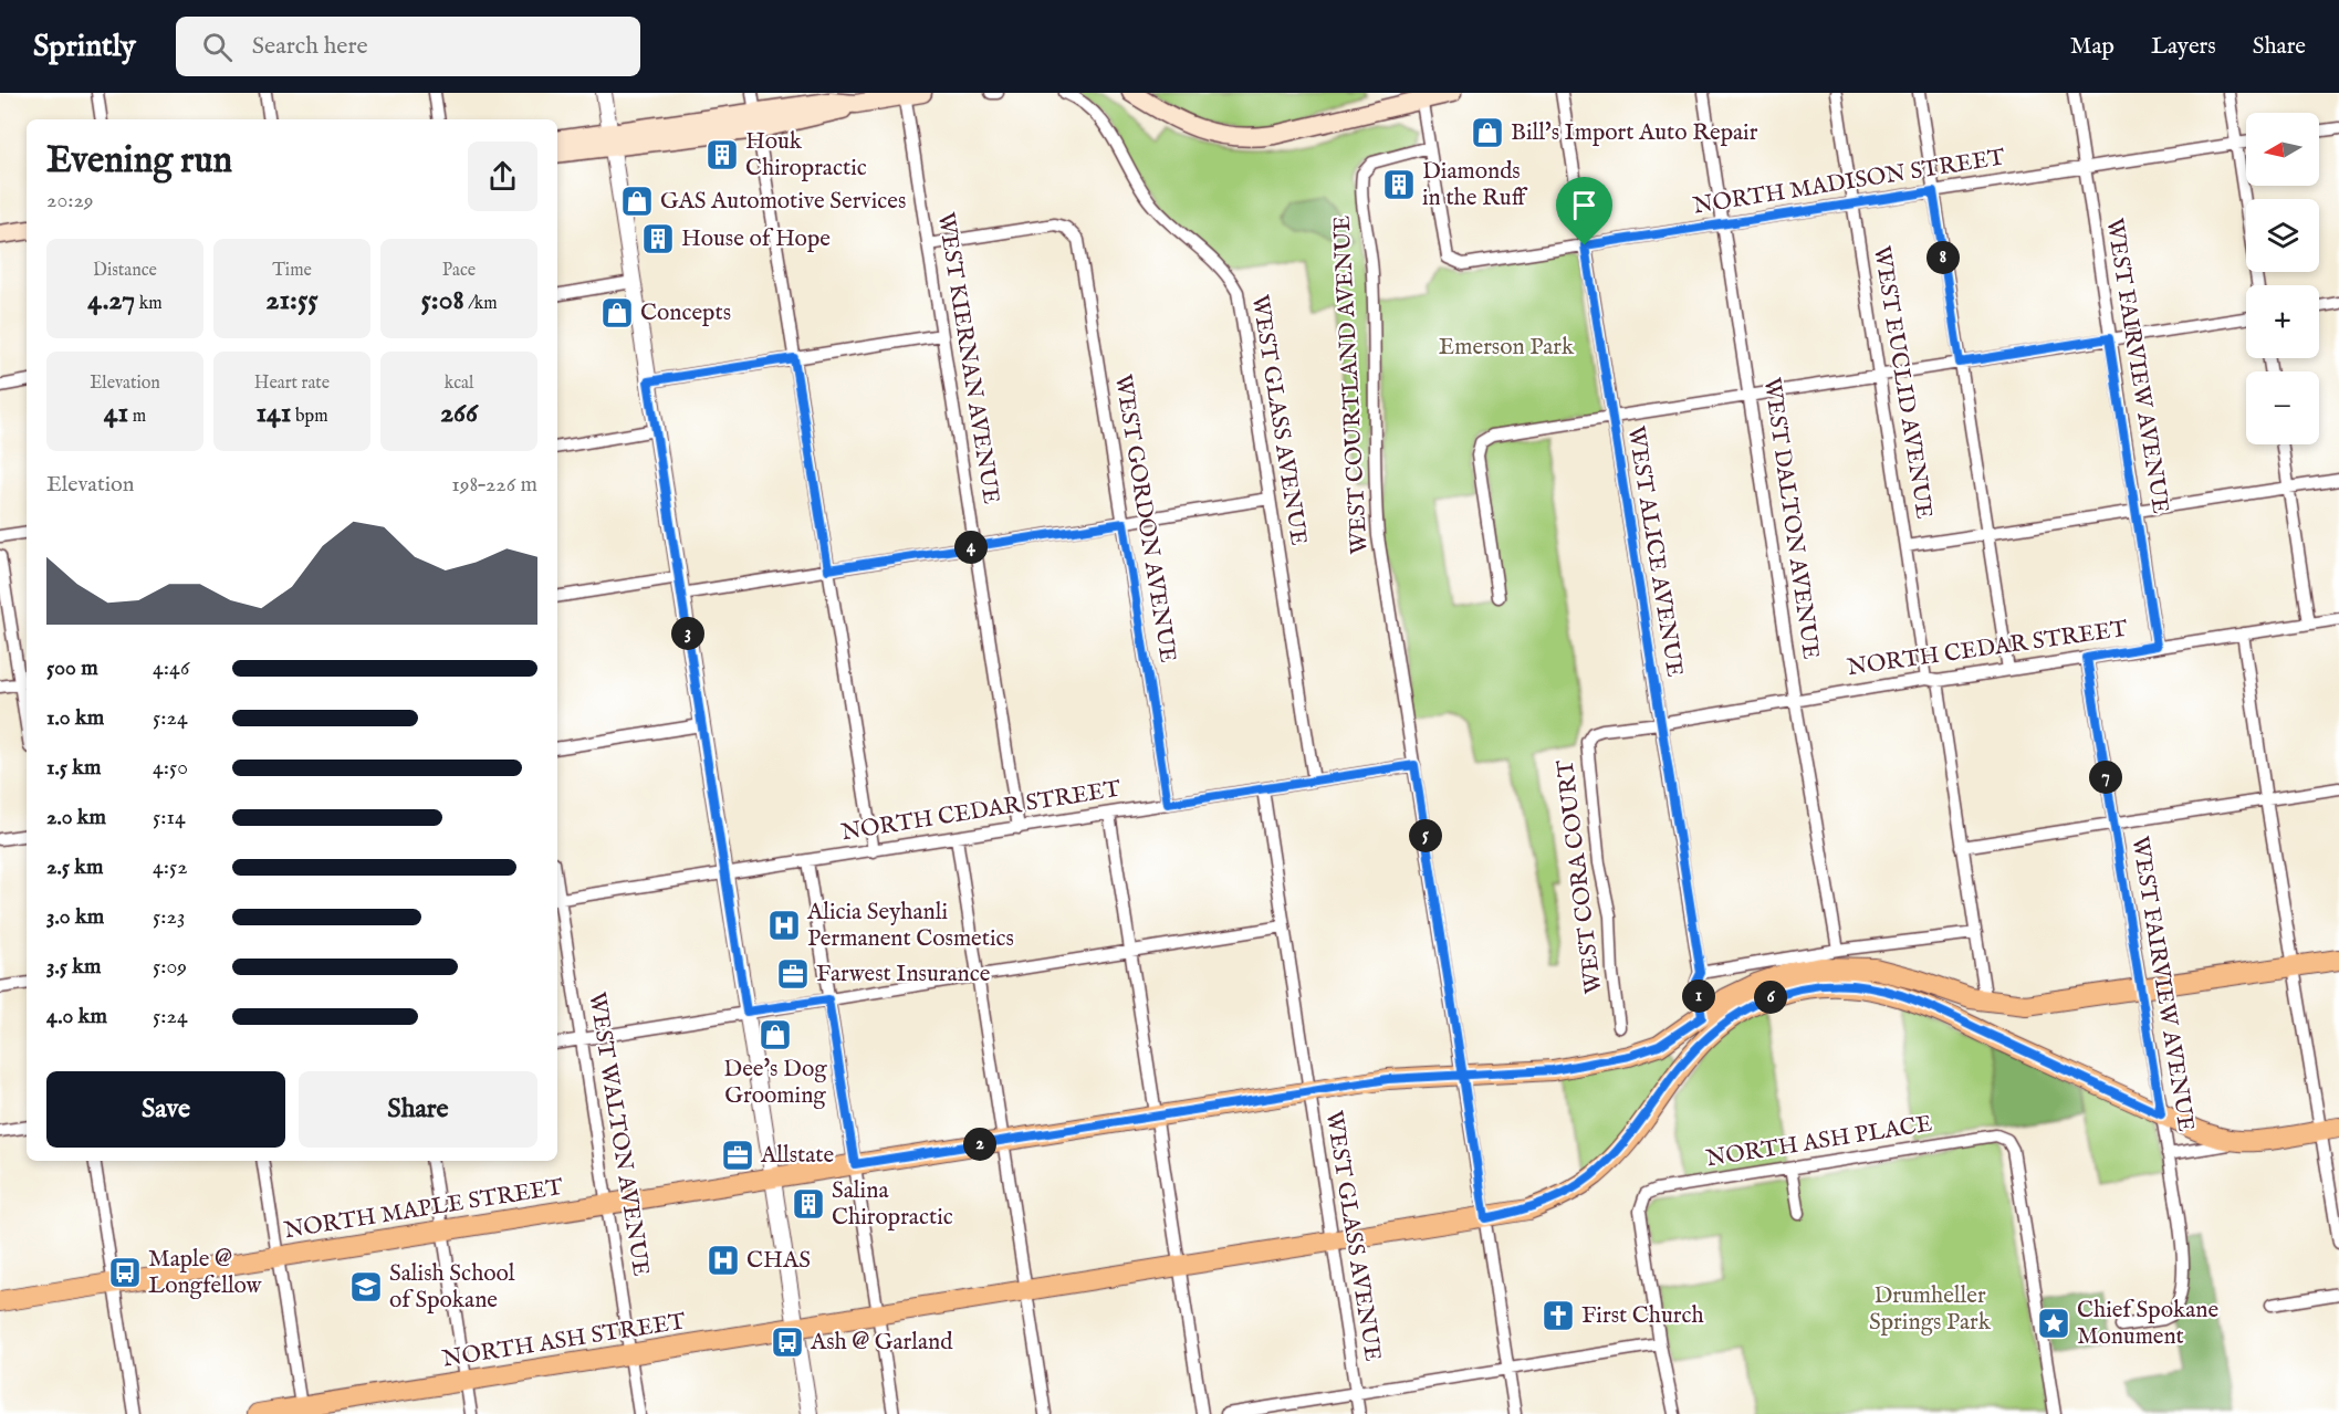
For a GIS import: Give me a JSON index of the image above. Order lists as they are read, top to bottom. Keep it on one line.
{"streets":{"main road":["NORTH MAPLE STREET","NORTH ASH STREET"],"street":["NORTH MADISON STREET","WEST KIERNAN AVENUE","WEST FAIRVIEW AVENUE","WEST EUCLID AVENUE","WEST COURTLAND AVENUE","WEST GLASS AVENUE","WEST GORDON AVENUE","WEST DALTON AVENUE","WEST ALICE AVENUE","NORTH CEDAR STREET","WEST CORA COURT","WEST WALTON AVENUE","NORTH ASH PLACE"]},"crossings":[["NORTH MADISON STREET","WEST FAIRVIEW AVENUE"],["NORTH MADISON STREET","WEST EUCLID AVENUE"],["NORTH MADISON STREET","WEST COURTLAND AVENUE"],["NORTH MADISON STREET","WEST DALTON AVENUE"],["NORTH MADISON STREET","WEST ALICE AVENUE"],["WEST KIERNAN AVENUE","WEST GORDON AVENUE"],["WEST KIERNAN AVENUE","NORTH CEDAR STREET"],["WEST FAIRVIEW AVENUE","NORTH CEDAR STREET"],["WEST FAIRVIEW AVENUE","NORTH MAPLE STREET"],["WEST FAIRVIEW AVENUE","NORTH ASH STREET"],["WEST EUCLID AVENUE","NORTH CEDAR STREET"],["WEST EUCLID AVENUE","NORTH MAPLE STREET"],["WEST COURTLAND AVENUE","NORTH CEDAR STREET"],["WEST COURTLAND AVENUE","NORTH MAPLE STREET"],["WEST COURTLAND AVENUE","NORTH ASH STREET"],["WEST GLASS AVENUE","NORTH CEDAR STREET"],["WEST GLASS AVENUE","NORTH MAPLE STREET"],["WEST GLASS AVENUE","NORTH ASH STREET"],["WEST GORDON AVENUE","NORTH CEDAR STREET"],["WEST DALTON AVENUE","NORTH CEDAR STREET"],["WEST ALICE AVENUE","NORTH CEDAR STREET"],["WEST ALICE AVENUE","NORTH MAPLE STREET"],["NORTH CEDAR STREET","WEST CORA COURT"],["NORTH CEDAR STREET","WEST WALTON AVENUE"],["WEST WALTON AVENUE","NORTH MAPLE STREET"],["WEST WALTON AVENUE","NORTH ASH STREET"]],"parks":["Emerson Park","Drumheller Springs Park"],"places":{"shop":["Bill's Import Auto Repair","GAS Automotive Services","Concepts","Dee's Dog Grooming"],"building":["Houk Chiropractic","Diamonds in the Ruff","House of Hope","Salina Chiropractic"],"hospital":["Alicia Seyhanli Permanent Cosmetics","CHAS"],"office":["Farwest Insurance","Allstate"],"bus stop":["Maple @ Longfellow","Ash @ Garland"],"school or university":["Salish School of Spokane"],"church":["First Church"],"place":["Chief Spokane Monument"]},"north":"left","page":{"header":"Sprintly","search":"Search here","nav":["Map","Layers","Share"],"map_buttons":["+","−"],"heading":["Evening run","20:29"],"stats":[["Distance","4.27 km"],["Time","21:55"],["Pace","5:08 /km"],["Elevation","41 m"],["Heart rate","141 bpm"],["kcal","266"]],"pins":["8","4","3","7","5","1","6","2"],"chart":["Elevation","198–226 m"],"list":[{"name":"500 m","note":"4:46"},{"name":"1.0 km","note":"5:24"},{"name":"1.5 km","note":"4:50"},{"name":"2.0 km","note":"5:14"},{"name":"2.5 km","note":"4:52"},{"name":"3.0 km","note":"5:23"},{"name":"3.5 km","note":"5:09"},{"name":"4.0 km","note":"5:24"}],"buttons":["Save","Share"]}}
